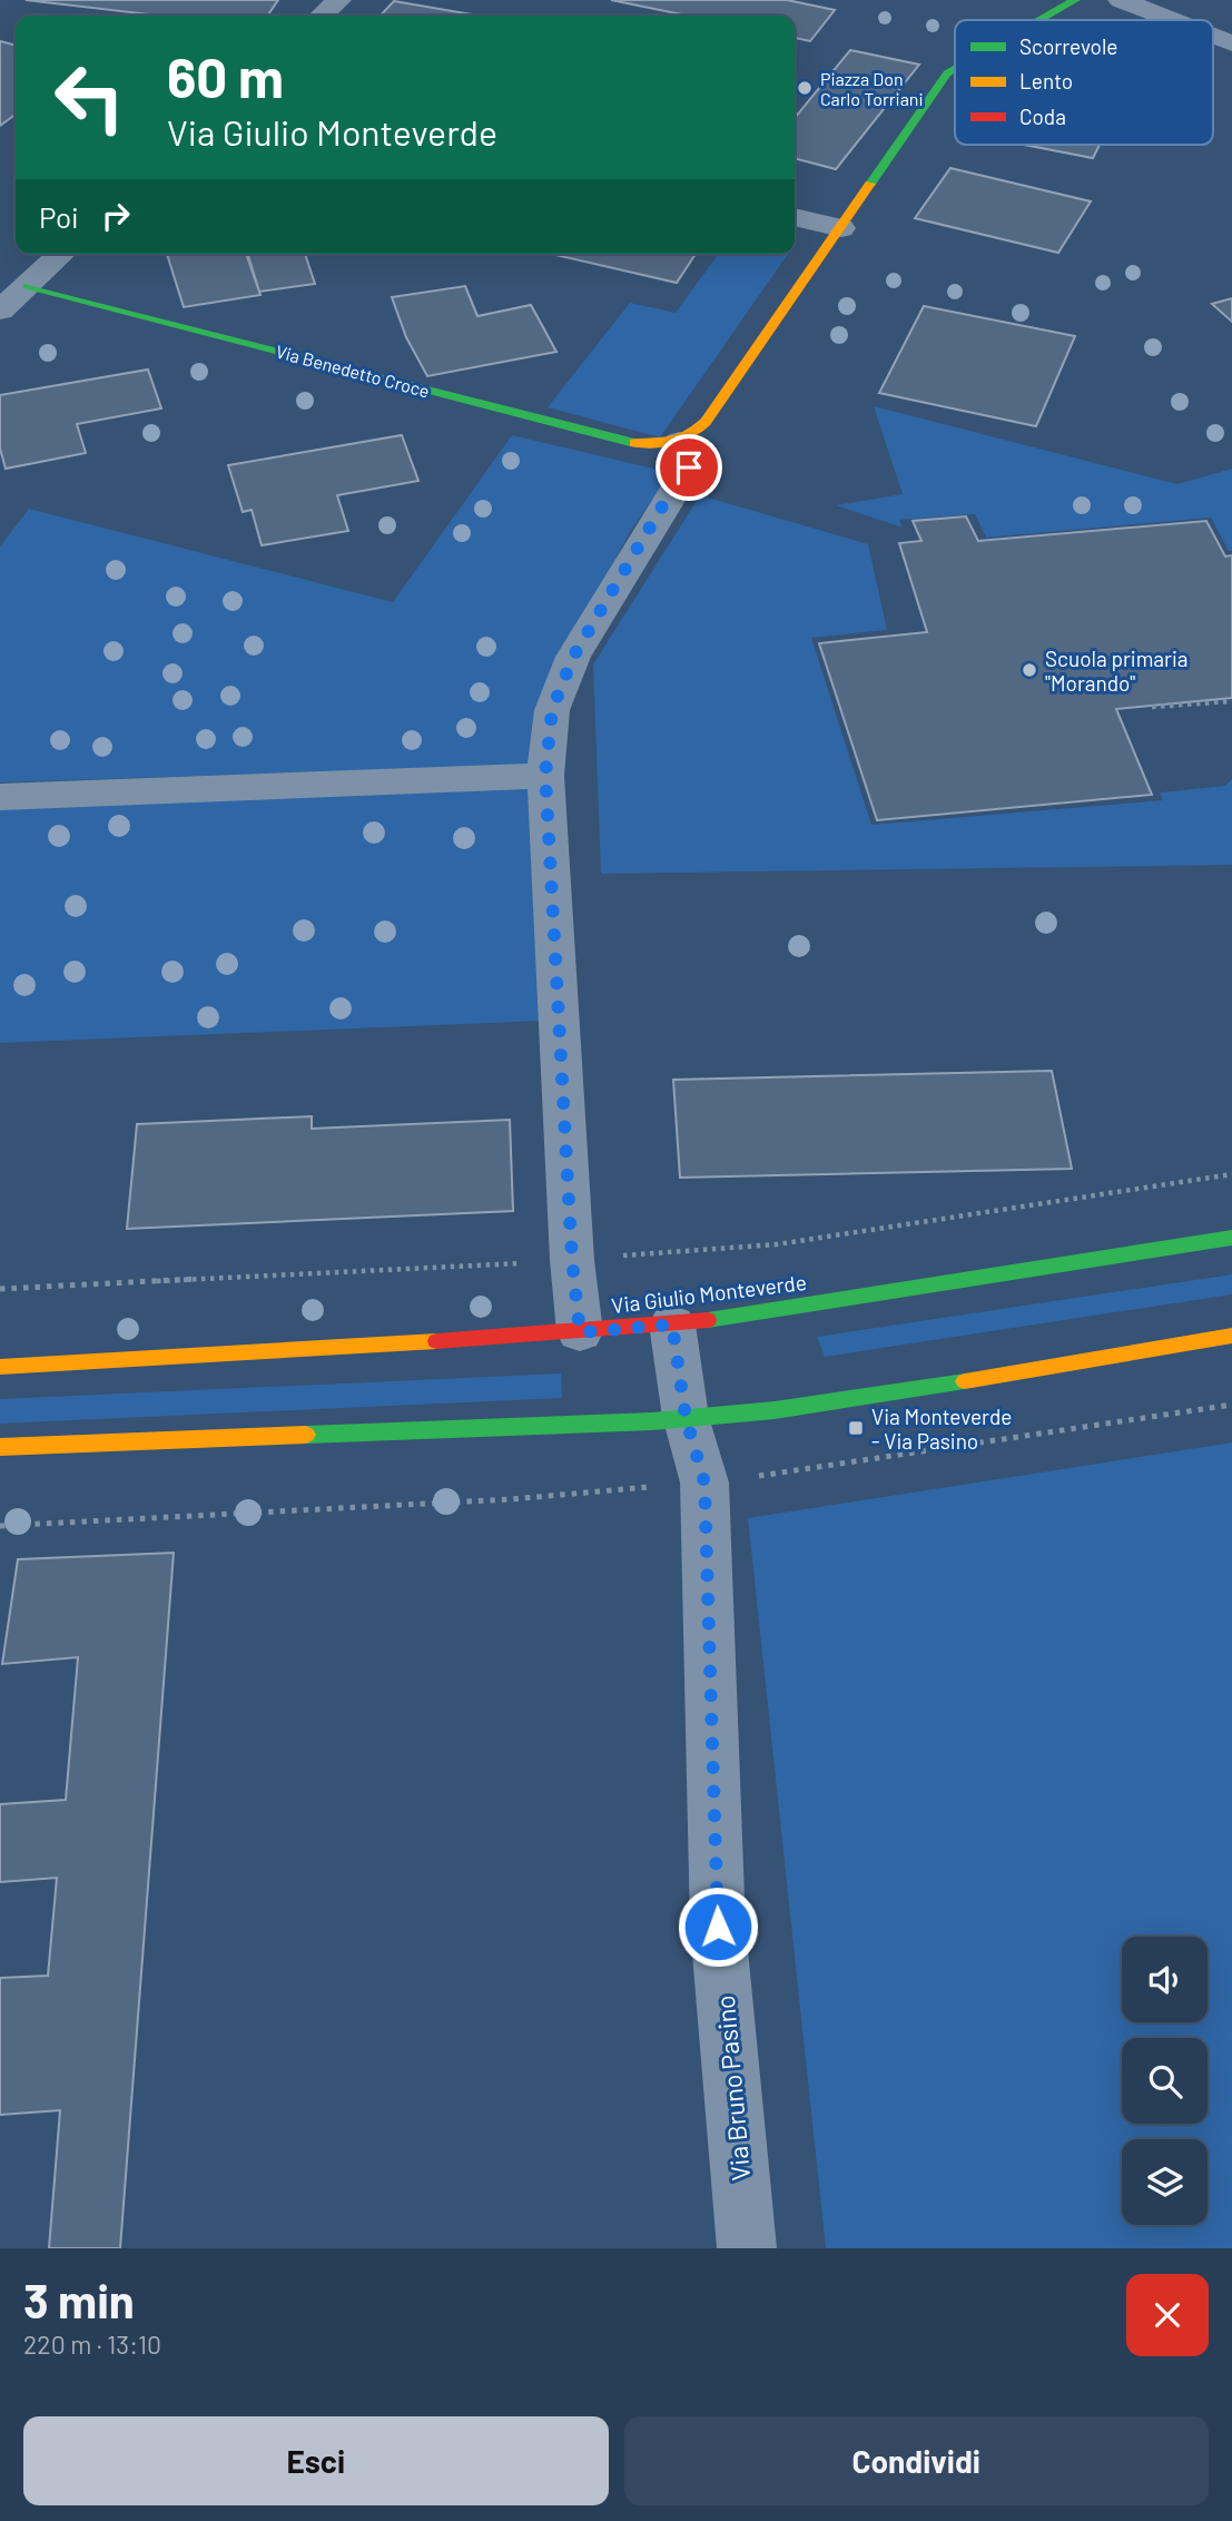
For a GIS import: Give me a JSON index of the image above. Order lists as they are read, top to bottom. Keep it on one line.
{"streets":{"street":["Via Benedetto Croce","Via Giulio Monteverde","Via Bruno Pasino"]},"crossings":[["Via Giulio Monteverde","Via Bruno Pasino"]],"places":{"other":["Piazza Don Carlo Torriani","Scuola primaria \"Morando\""],"transit":["Via Monteverde - Via Pasino"]},"legend":["Scorrevole","Lento","Coda"],"page":{"turn":["60 m","Via Giulio Monteverde"],"then":"Poi","heading":["3 min","220 m · 13:10"],"buttons":["Esci","Condividi"]}}
